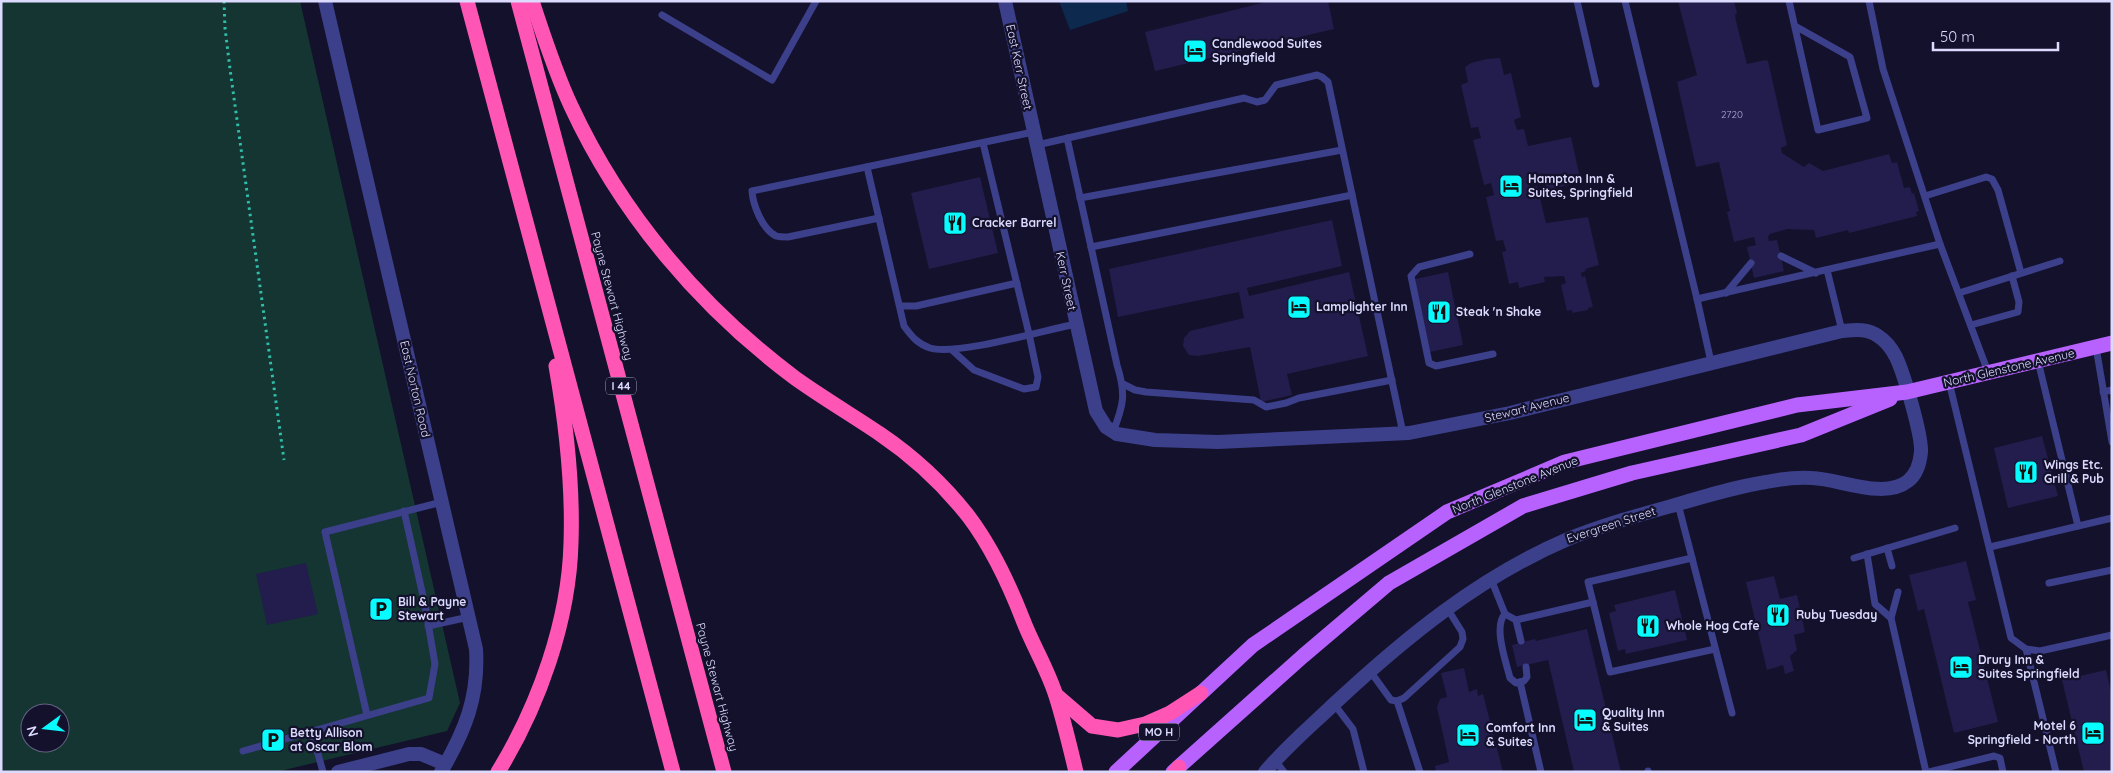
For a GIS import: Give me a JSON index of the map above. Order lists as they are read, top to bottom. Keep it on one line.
{"streets":{"highway":["Payne Stewart Highway","I 44"],"main road":["North Glenstone Avenue","MO H"],"street":["East Kerr Street","Kerr Street","East Norton Road","Stewart Avenue","Evergreen Street"]},"crossings":[["East Kerr Street","Kerr Street"],["Kerr Street","Stewart Avenue"],["North Glenstone Avenue","Stewart Avenue"],["North Glenstone Avenue","Evergreen Street"],["Stewart Avenue","Evergreen Street"]],"places":{"hotel":["Candlewood Suites Springfield","Hampton Inn & Suites, Springfield","Lamplighter Inn","Drury Inn & Suites Springfield","Quality Inn & Suites","Motel 6 Springfield - North","Comfort Inn & Suites"],"restaurant":["Cracker Barrel","Steak 'n Shake","Wings Etc. Grill & Pub","Ruby Tuesday","Whole Hog Cafe"],"parking":["Bill & Payne Stewart","Betty Allison at Oscar Blom"]},"house_numbers":["2720"],"scale_bar":"50 m","north":"left"}
